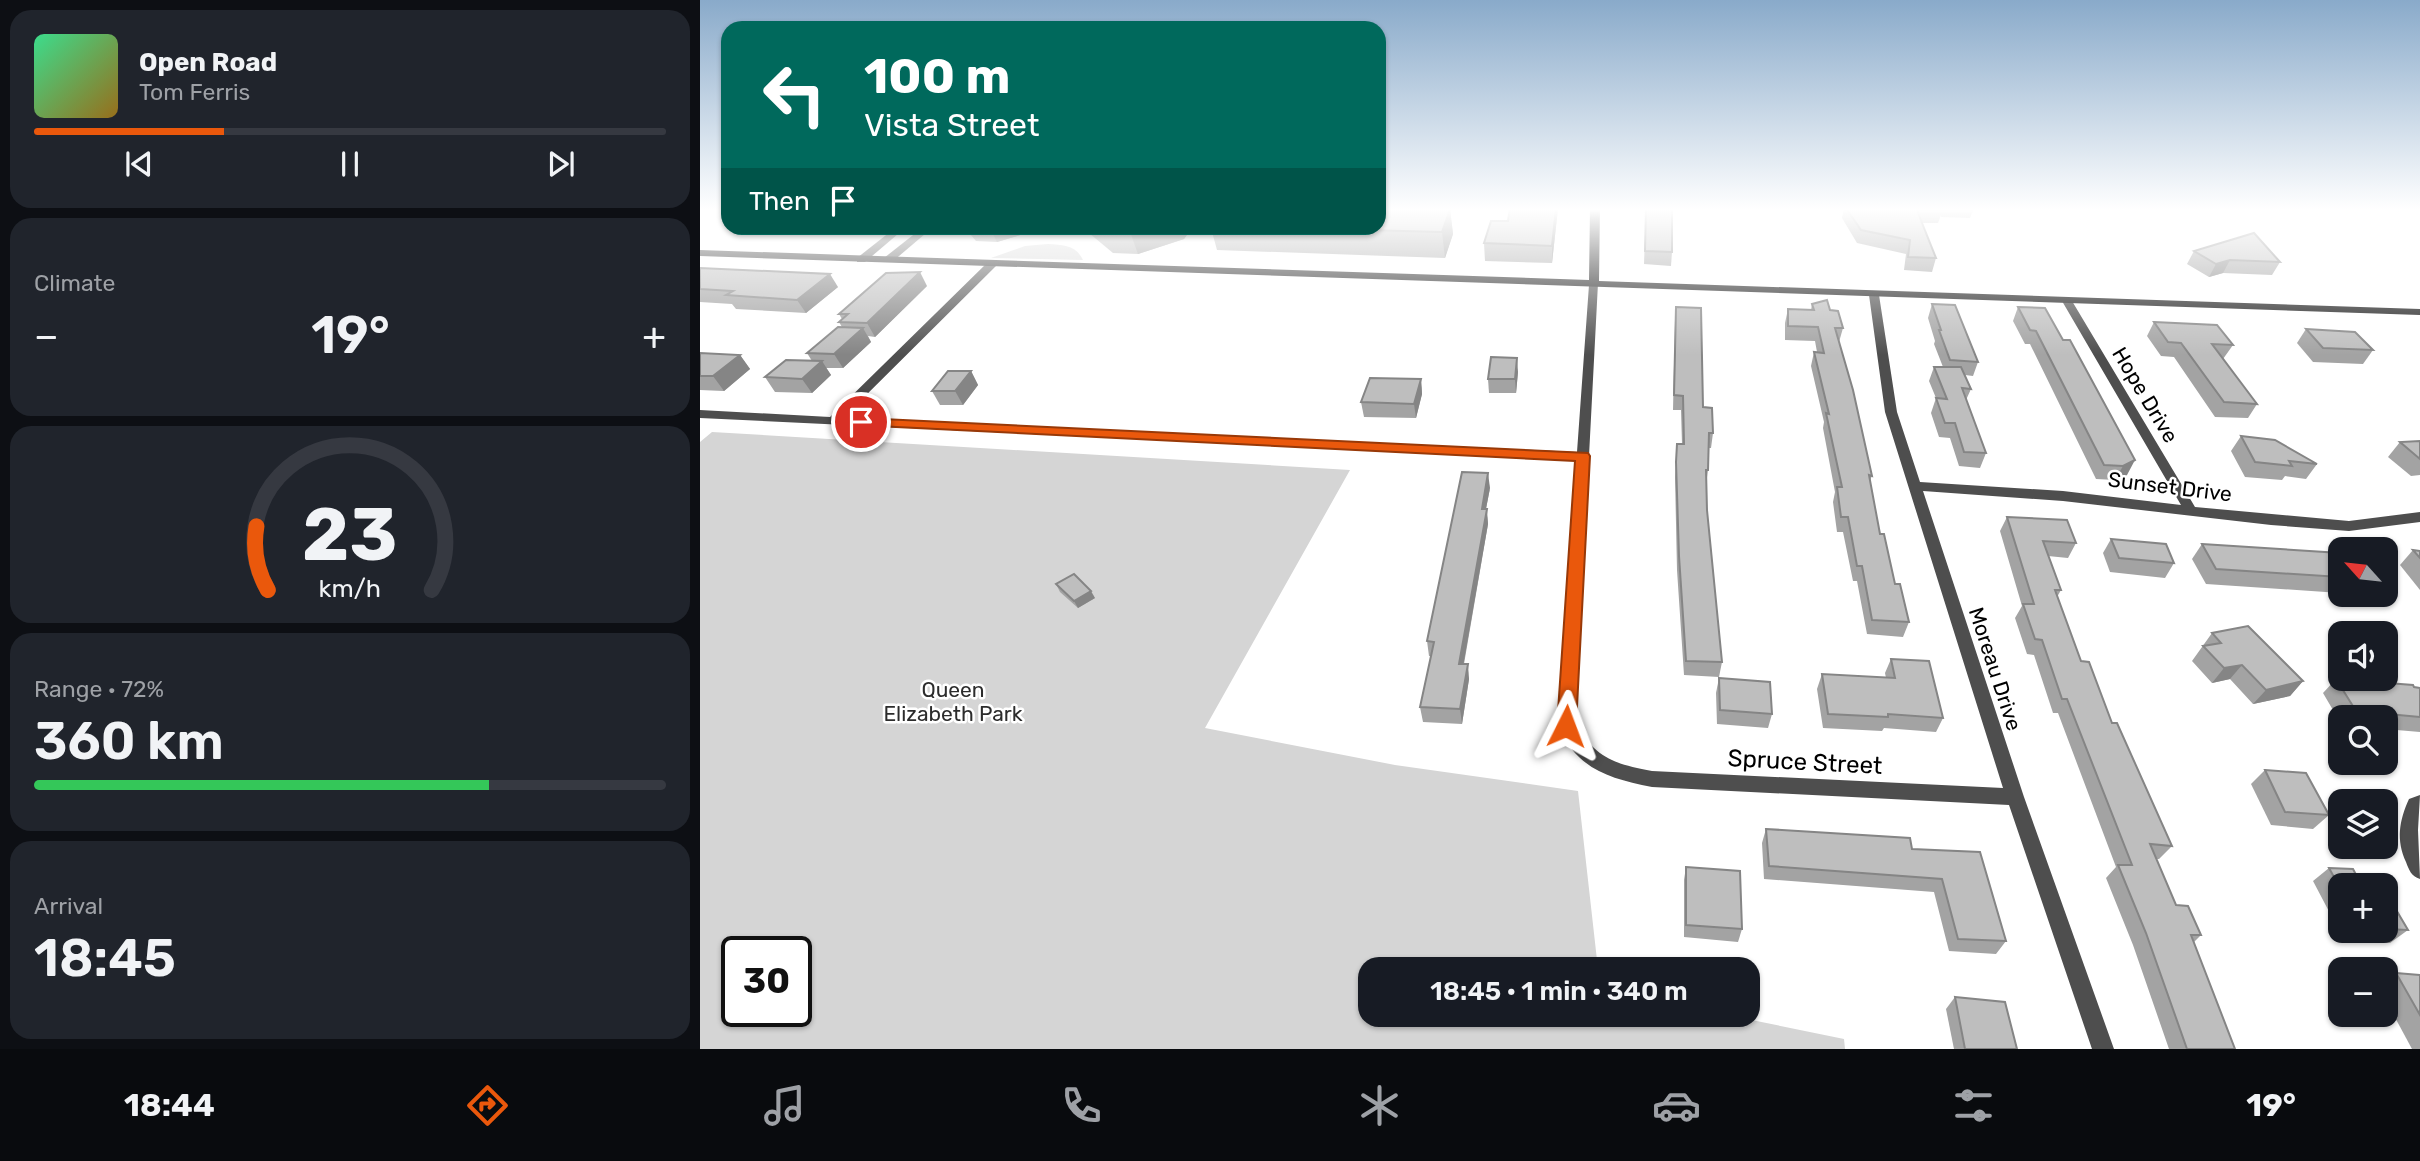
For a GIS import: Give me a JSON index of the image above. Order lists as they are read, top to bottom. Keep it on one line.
{"streets":{"street":["Hope Drive","Sunset Drive","Moreau Drive","Spruce Street"]},"crossings":[["Hope Drive","Sunset Drive"],["Sunset Drive","Moreau Drive"],["Moreau Drive","Spruce Street"]],"parks":["Queen Elizabeth Park"],"north":"top left","page":{"turn":["100 m","Vista Street"],"song":["Open Road","Tom Ferris"],"then":"Then","tile":["Climate",["Range · 72%","360 km"],["Arrival","18:45"]],"heat":["−","19°","+"],"map_buttons":["+","−"],"limit":"30","trip":"18:45 · 1 min · 340 m","tabs":["18:44","19°"],"gauge":["23","km/h"]}}
